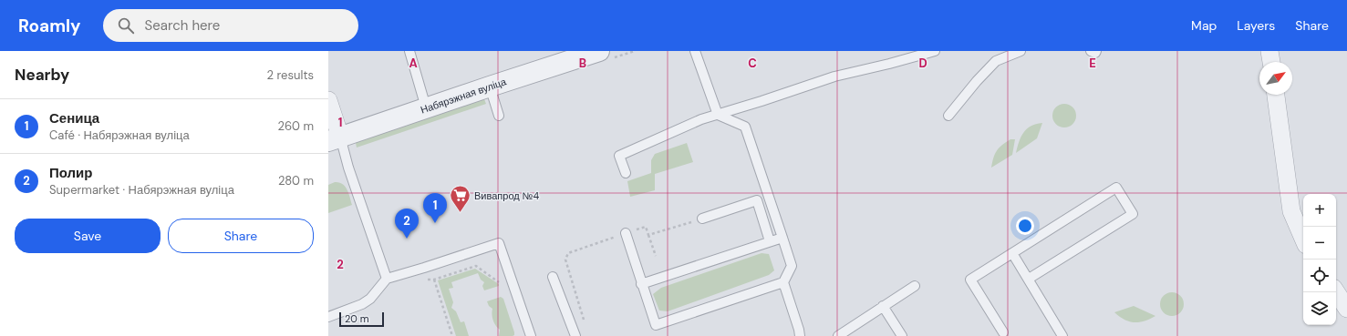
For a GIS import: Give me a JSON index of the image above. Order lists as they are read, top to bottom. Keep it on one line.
{"streets":{"street":["Набярэжная вуліца"]},"places":{"supermarket":["Вивапрод №4"]},"scale_bar":"20 m","north":"top right","page":{"header":"Roamly","search":"Search here","nav":["Map","Layers","Share"],"heading":["Nearby","2 results"],"list":[{"mark":"1","name":"Сеница","note":"Café · Набярэжная вуліца","value":"260 m"},{"mark":"2","name":"Полир","note":"Supermarket · Набярэжная вуліца","value":"280 m"}],"pins":["1","2"],"map_buttons":["+","−"],"buttons":["Save","Share"],"scale":"20 m"},"grid":{"columns":["A","B","C","D","E"],"rows":["1","2"]}}
